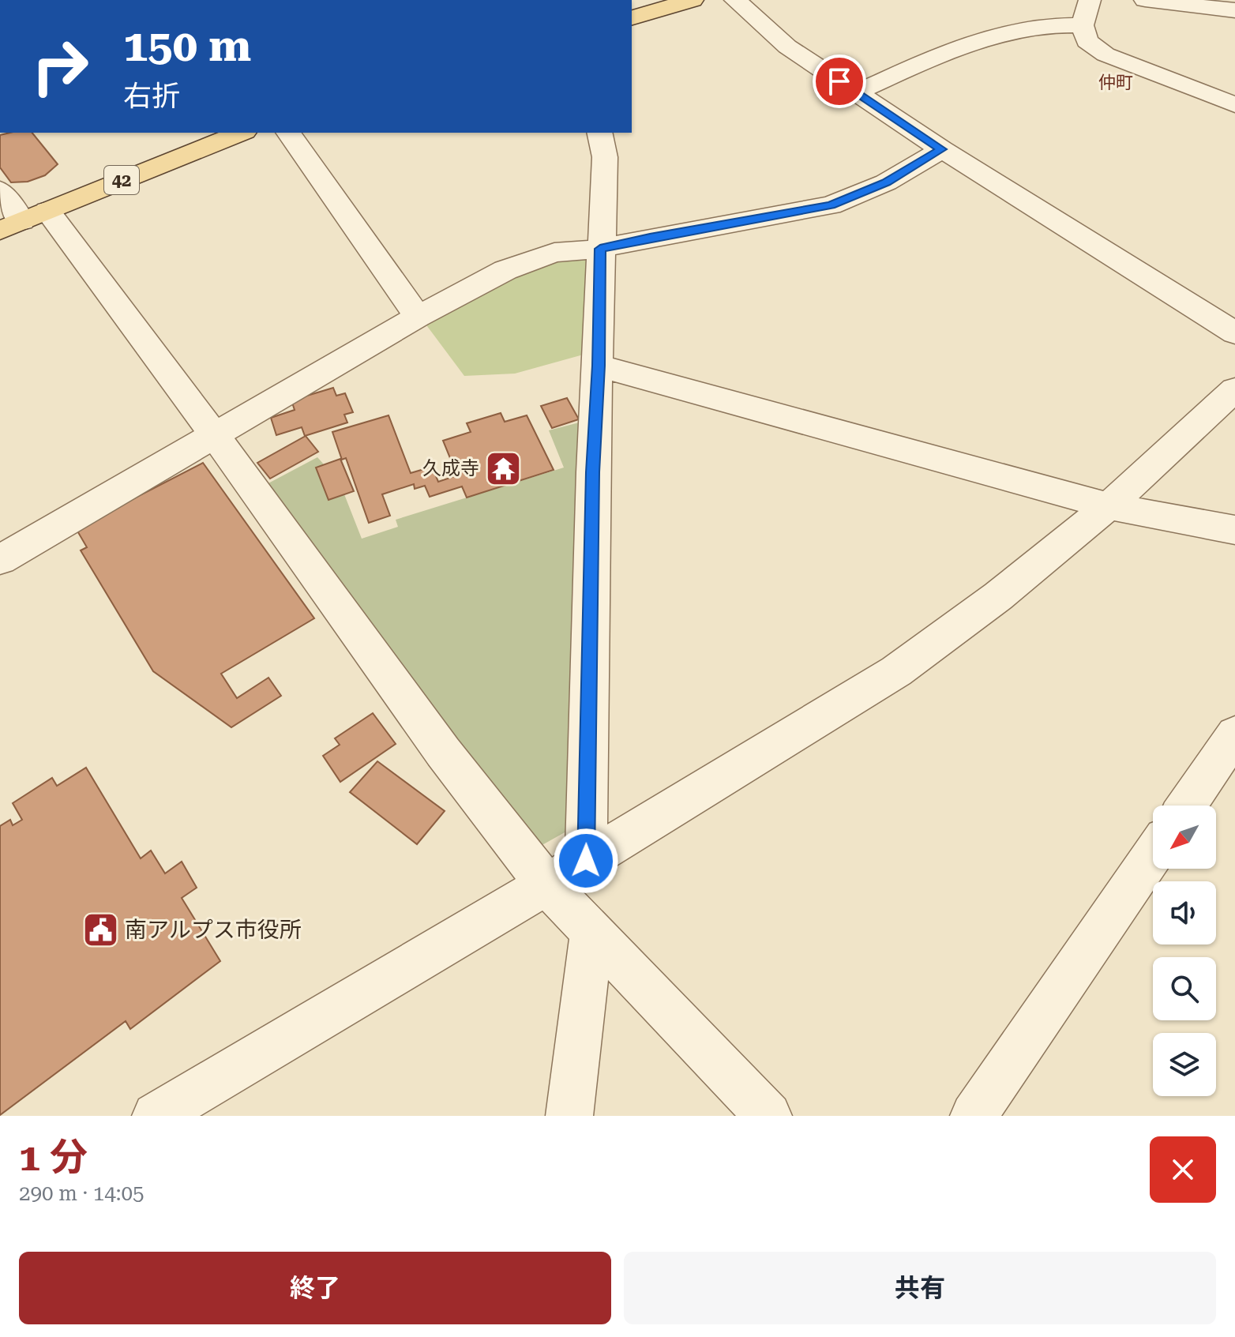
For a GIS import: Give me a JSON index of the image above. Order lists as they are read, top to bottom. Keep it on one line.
{"streets":{"main road":["42"]},"districts":["仲町"],"places":{"temple":["久成寺"],"public building":["南アルプス市役所"]},"north":"bottom left","page":{"turn":["150 m","右折"],"heading":["1 分","290 m · 14:05"],"buttons":["終了","共有"]}}
